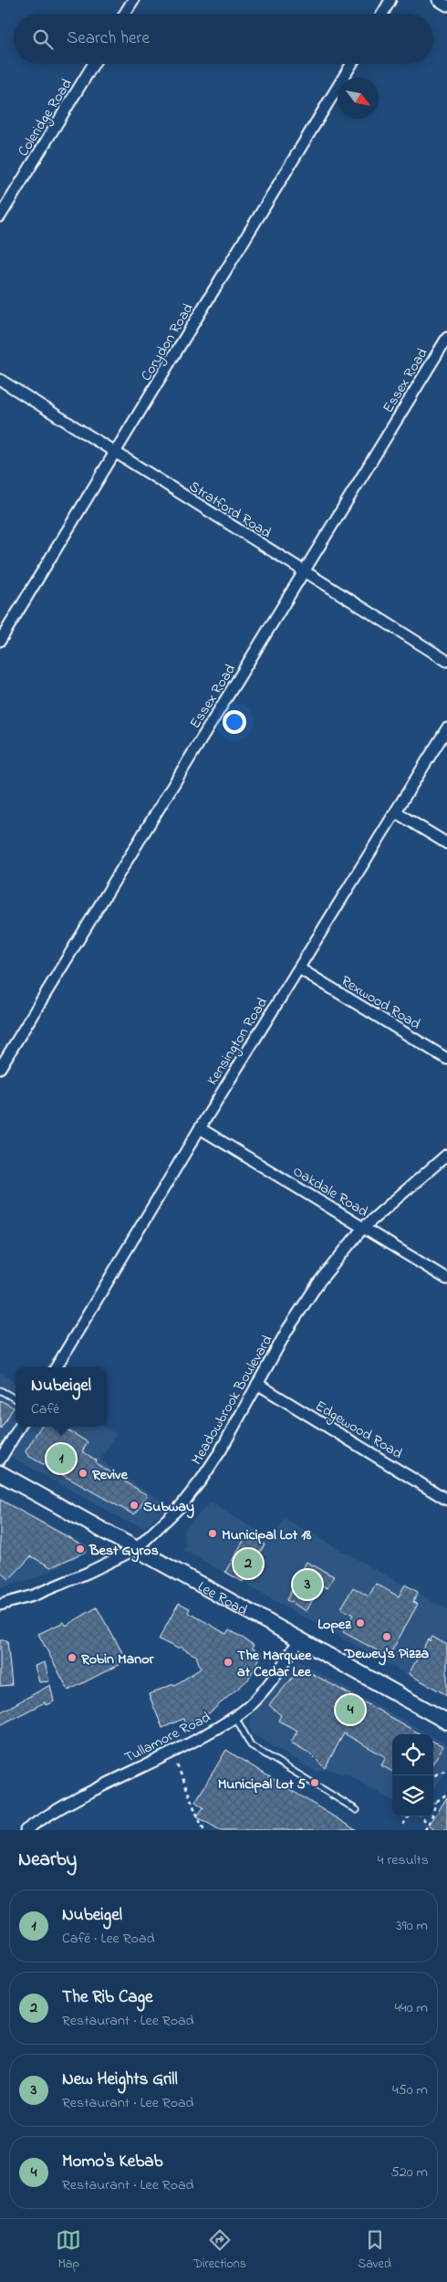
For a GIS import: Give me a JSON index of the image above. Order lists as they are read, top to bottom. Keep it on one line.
{"streets":{"main road":["Lee Road"],"street":["Coleridge Road","Corydon Road","Essex Road","Stratford Road","Rexwood Road","Kensington Road","Oakdale Road","Meadowbrook Boulevard","Edgewood Road","Tullamore Road"]},"crossings":[["Corydon Road","Stratford Road"],["Essex Road","Stratford Road"],["Rexwood Road","Kensington Road"],["Kensington Road","Oakdale Road"],["Oakdale Road","Meadowbrook Boulevard"],["Meadowbrook Boulevard","Edgewood Road"],["Meadowbrook Boulevard","Lee Road"],["Lee Road","Tullamore Road"]],"places":["Revive","Subway","Municipal Lot 18","Best Gyros","Lopez","Dewey's Pizza","Robin Manor","The Marquee at Cedar Lee","Municipal Lot 5"],"north":"bottom right","page":{"search":"Search here","popup":["Nubeigel","Café"],"pins":["1","2","3","4"],"heading":["Nearby","4 results"],"list":[{"mark":"1","name":"Nubeigel","note":"Café · Lee Road","value":"390 m"},{"mark":"2","name":"The Rib Cage","note":"Restaurant · Lee Road","value":"440 m"},{"mark":"3","name":"New Heights Grill","note":"Restaurant · Lee Road","value":"450 m"},{"mark":"4","name":"Momo's Kebab","note":"Restaurant · Lee Road","value":"520 m"}],"nav":["Map","Directions","Saved"]}}
